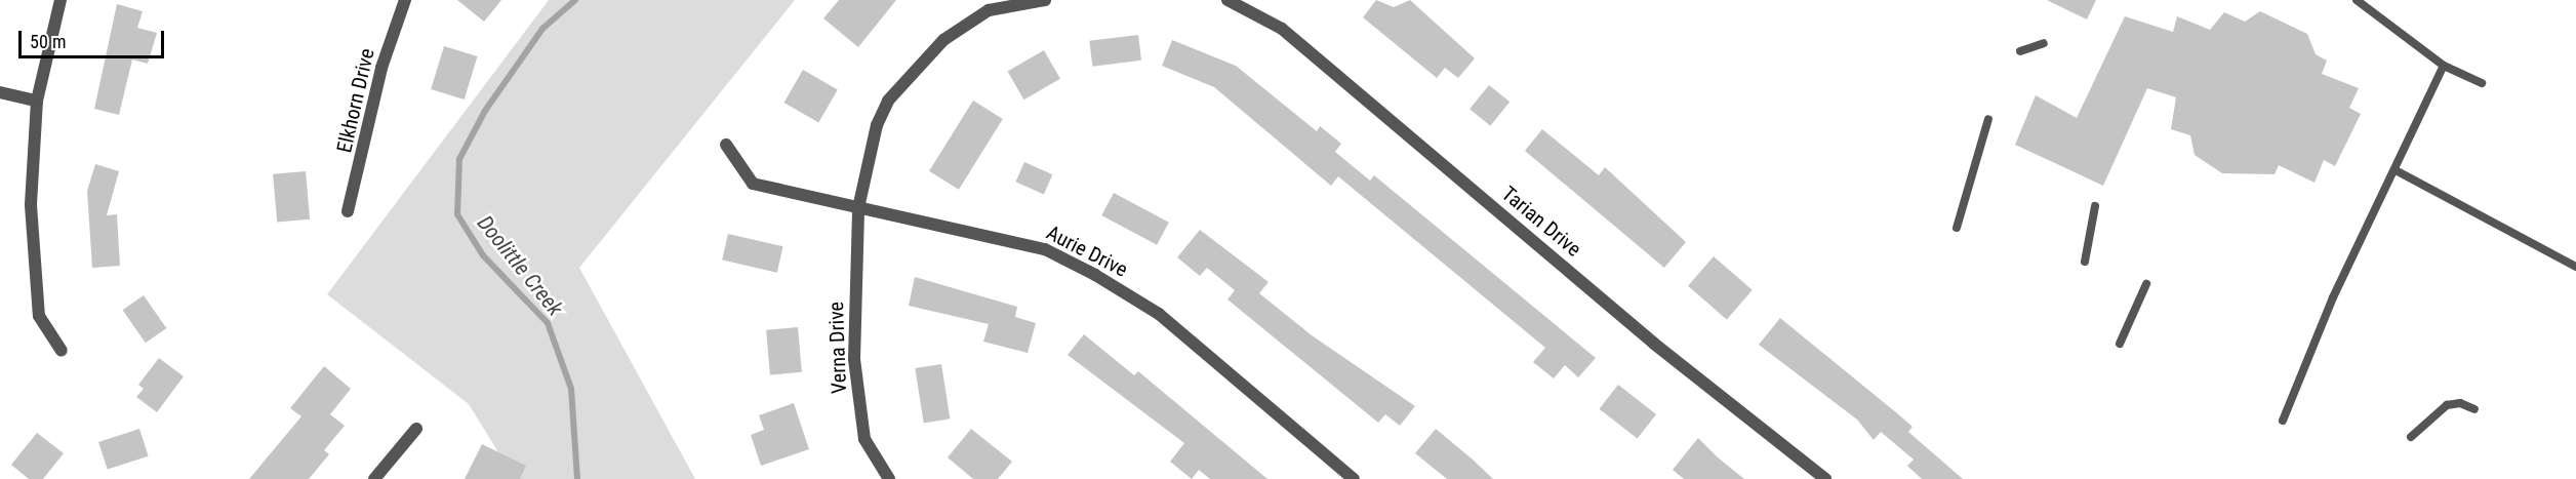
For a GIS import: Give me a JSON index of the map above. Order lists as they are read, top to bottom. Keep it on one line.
{"streets":{"street":["Elkhorn Drive","Tarian Drive","Aurie Drive","Verna Drive"]},"crossings":[["Aurie Drive","Verna Drive"]],"water":["Doolittle Creek"],"scale_bar":"50 m"}
